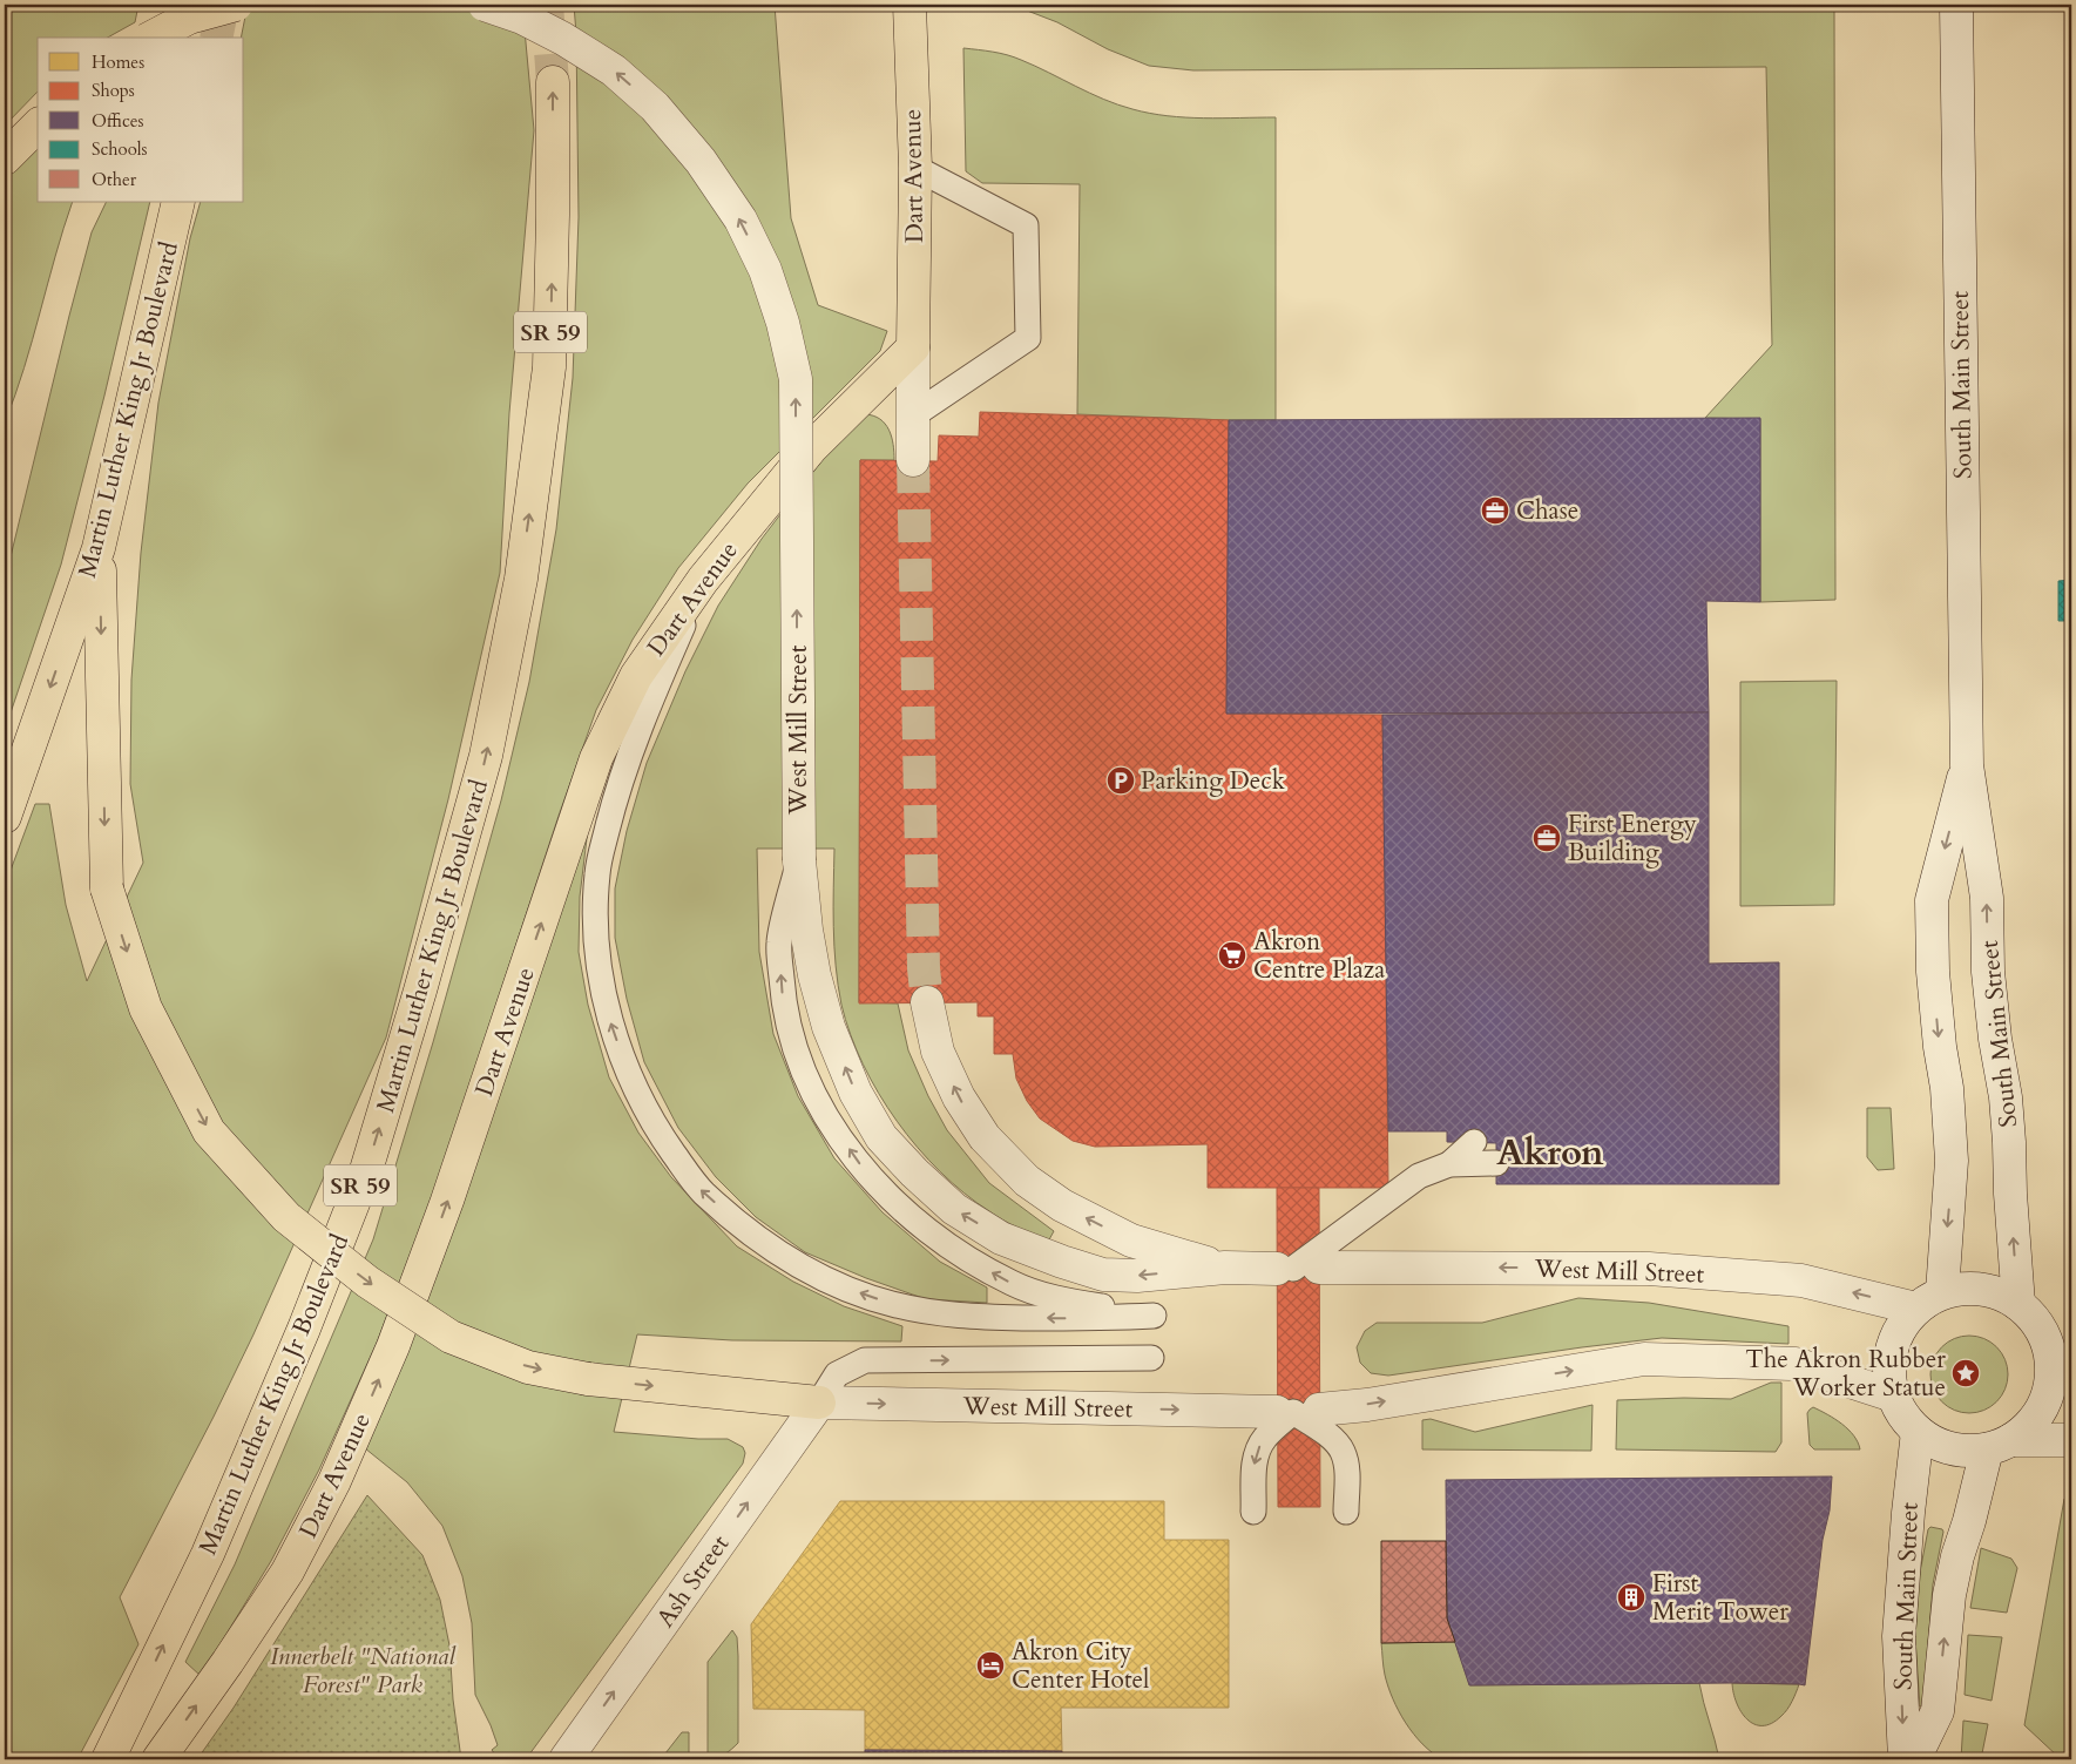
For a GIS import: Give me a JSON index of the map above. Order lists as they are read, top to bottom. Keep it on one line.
{"streets":{"main road":["Dart Avenue","SR 59","Martin Luther King Jr Boulevard"],"street":["South Main Street","West Mill Street","Ash Street"]},"crossings":[["South Main Street","West Mill Street"],["West Mill Street","Ash Street"]],"one_way":["Dart Avenue","Ash Street"],"districts":["Akron"],"parks":["Innerbelt \"National Forest\" Park"],"places":{"office":["Chase","First Energy Building"],"parking":["Parking Deck"],"supermarket":["Akron Centre Plaza"],"place":["The Akron Rubber Worker Statue"],"building":["First Merit Tower"],"hotel":["Akron City Center Hotel"]},"legend":["Homes","Shops","Offices","Schools","Other"]}
